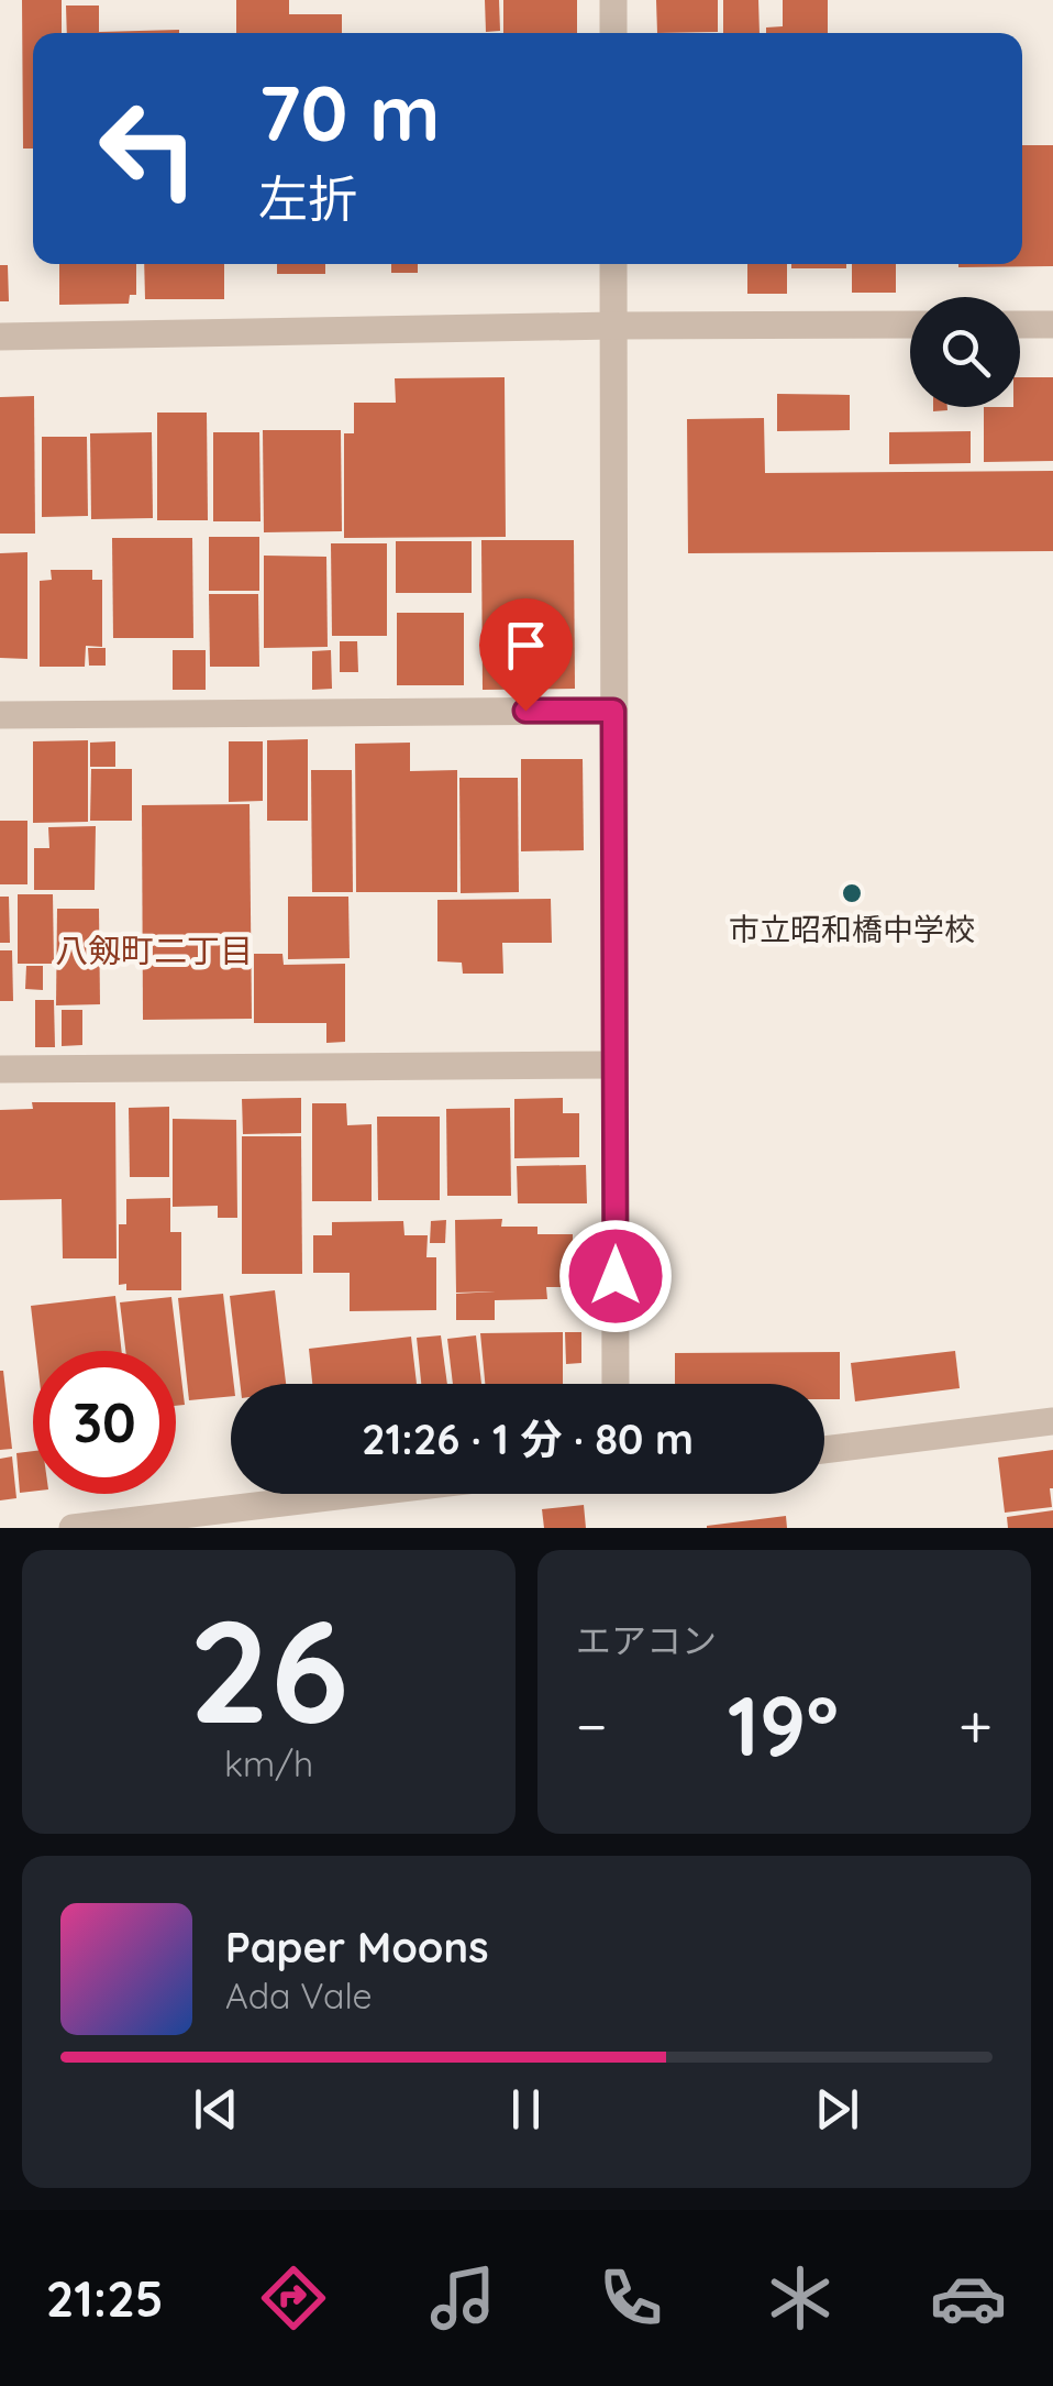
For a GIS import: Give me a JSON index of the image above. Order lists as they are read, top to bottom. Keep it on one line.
{"districts":["八剱町二丁目"],"places":["市立昭和橋中学校"],"page":{"turn":["70 m","左折"],"limit":"30","trip":"21:26 · 1 分 · 80 m","tile":[["26","km/h"],"エアコン"],"heat":["−","19°","+"],"song":["Paper Moons","Ada Vale"],"tabs":"21:25"}}
